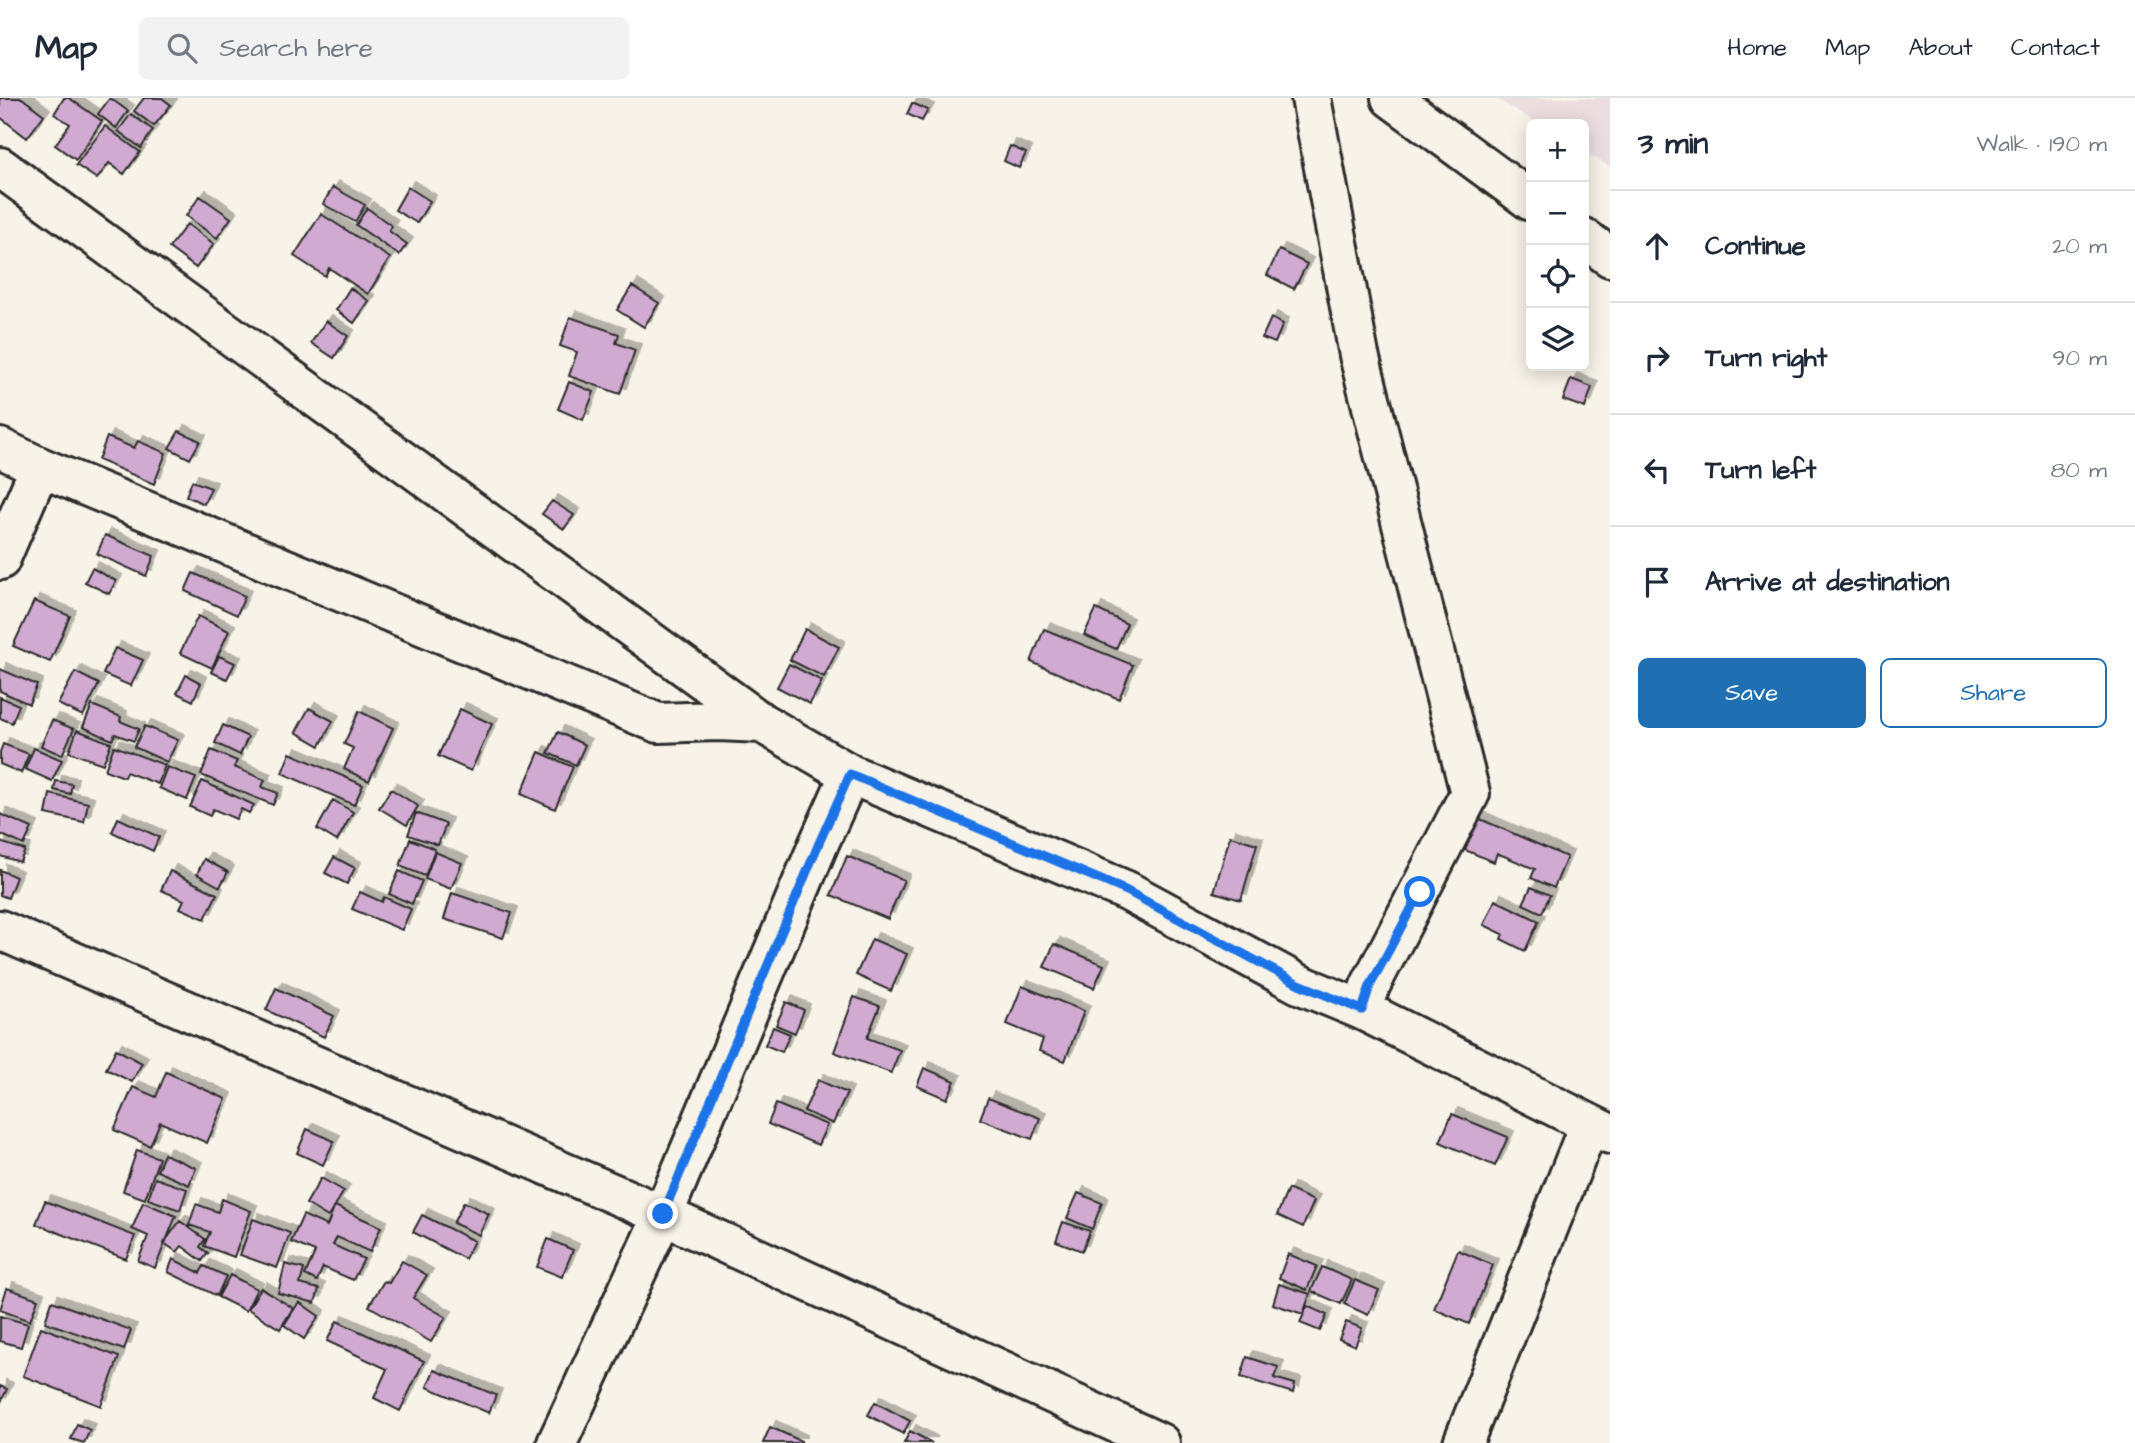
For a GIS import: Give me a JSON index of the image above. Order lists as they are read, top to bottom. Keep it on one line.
{"page":{"header":"Map","search":"Search here","nav":["Home","Map","About","Contact"],"heading":["3 min","Walk · 190 m"],"map_buttons":["+","−"],"list":[["Continue","20 m"],["Turn right","90 m"],["Turn left","80 m"],"Arrive at destination"],"buttons":["Save","Share"]}}
